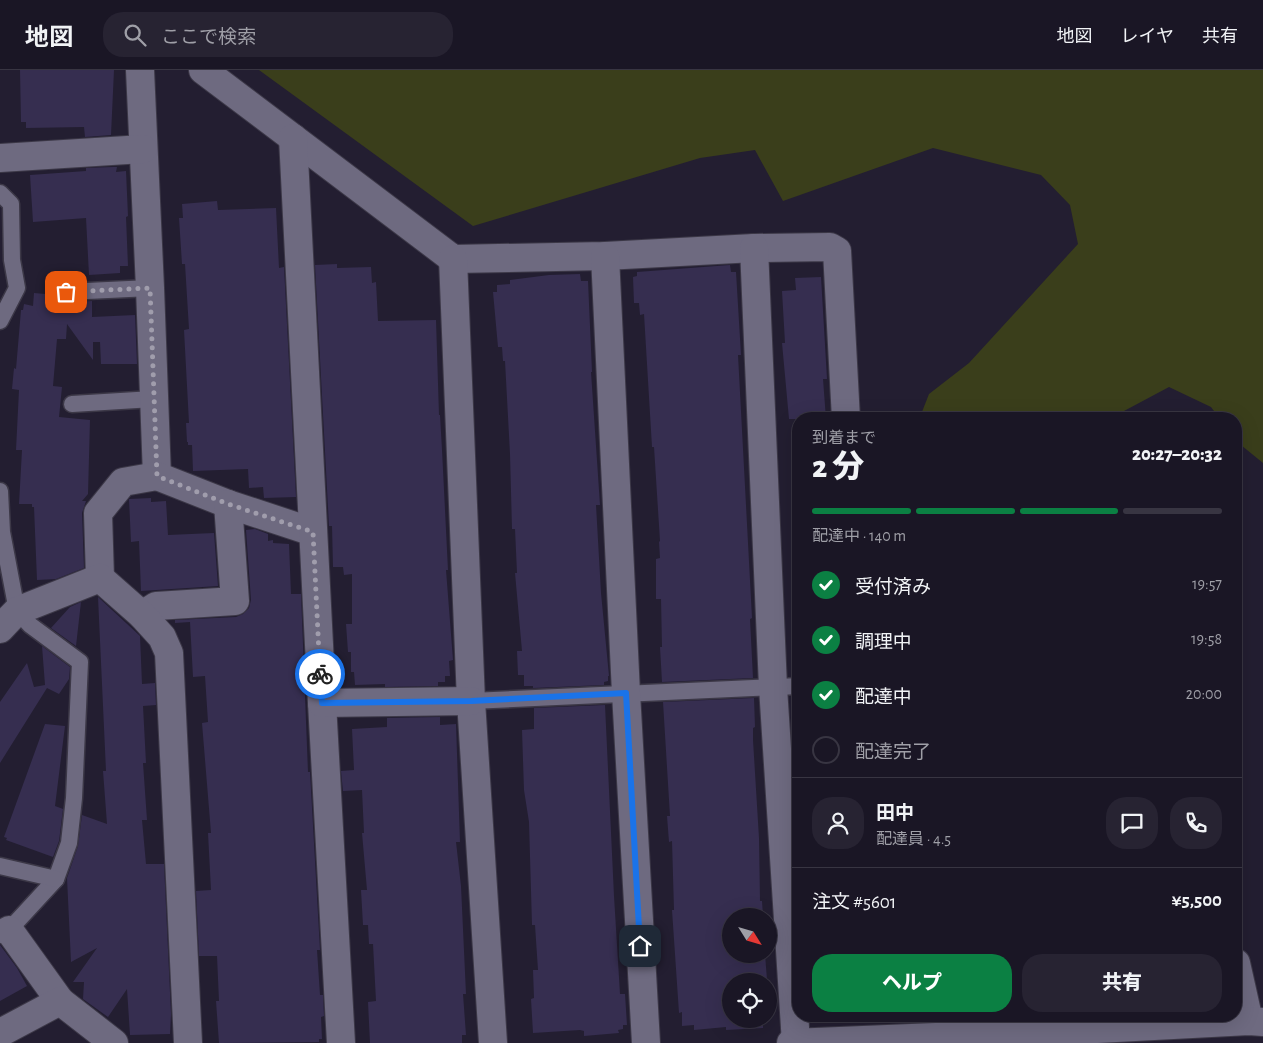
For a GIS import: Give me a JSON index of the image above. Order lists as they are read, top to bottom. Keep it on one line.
{"north":"bottom right","page":{"header":"地図","search":"ここで検索","nav":["地図","レイヤ","共有"],"heading":["2 分","到着まで","20:27–20:32"],"panel":["田中","配達員 · 4.5","注文 #5601","¥5,500"],"bar":"配達中 · 140 m","list":[["受付済み","19:57"],["調理中","19:58"],["配達中","20:00"],"配達完了"],"buttons":["ヘルプ","共有"]}}
